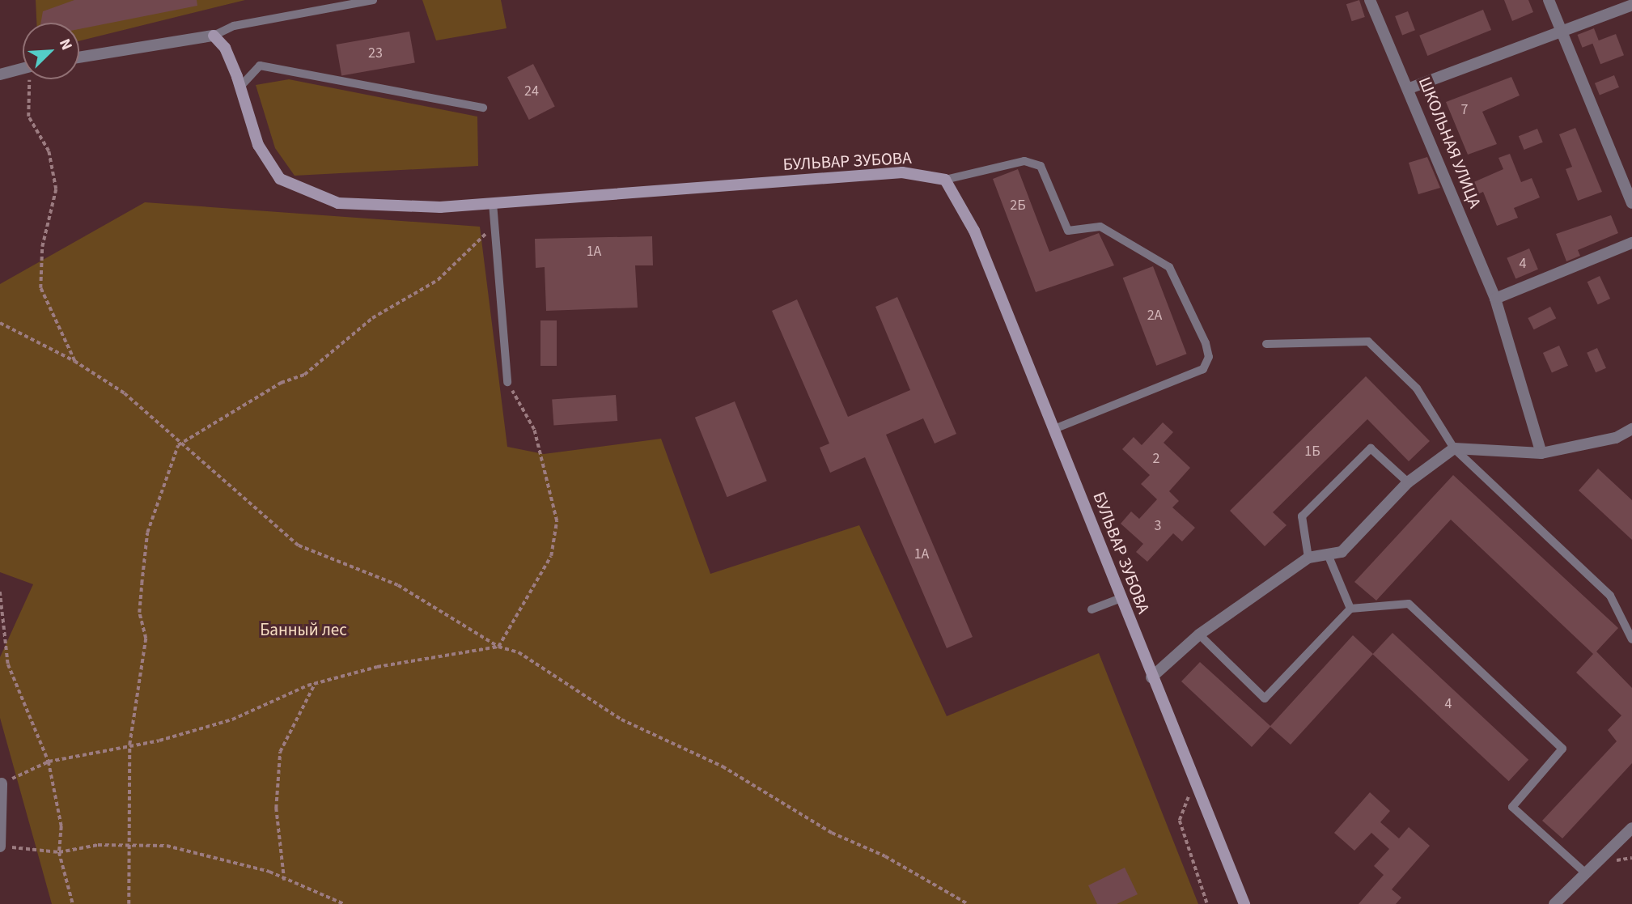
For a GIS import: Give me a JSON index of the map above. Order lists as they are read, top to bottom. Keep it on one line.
{"streets":{"street":["ШКОЛЬНАЯ УЛИЦА","БУЛЬВАР ЗУБОВА"]},"parks":["Банный лес"],"house_numbers":["23","24","7","2Б","1А","4","2А","1Б","2","3","1А","4"],"north":"top right"}
